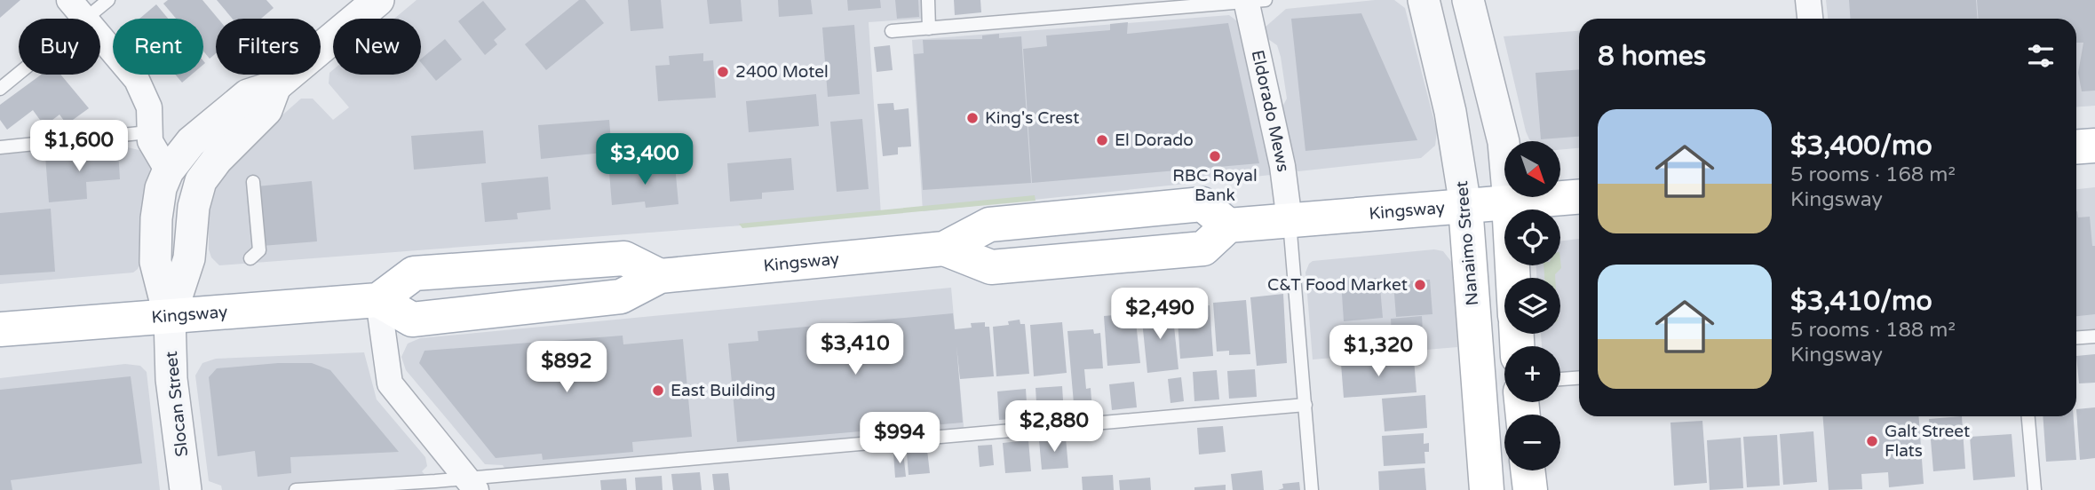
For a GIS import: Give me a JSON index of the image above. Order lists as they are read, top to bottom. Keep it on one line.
{"streets":{"main road":["Kingsway","Nanaimo Street"],"street":["Eldorado Mews","Slocan Street"]},"crossings":[["Eldorado Mews","Kingsway"],["Kingsway","Nanaimo Street"],["Kingsway","Slocan Street"]],"places":["2400 Motel","King's Crest","El Dorado","RBC Royal Bank","C&T Food Market","East Building","Galt Street Flats"],"north":"bottom right","page":{"chip":["Buy","Rent","Filters","New"],"heading":"8 homes","list":[{"name":"$3,400/mo","note":"5 rooms · 168 m² · Kingsway"},{"name":"$3,410/mo","note":"5 rooms · 188 m² · Kingsway"}],"price":["$1,600","$3,400","$2,490","$3,410","$1,320","$892","$2,880","$994"],"map_buttons":["+","−"]}}
